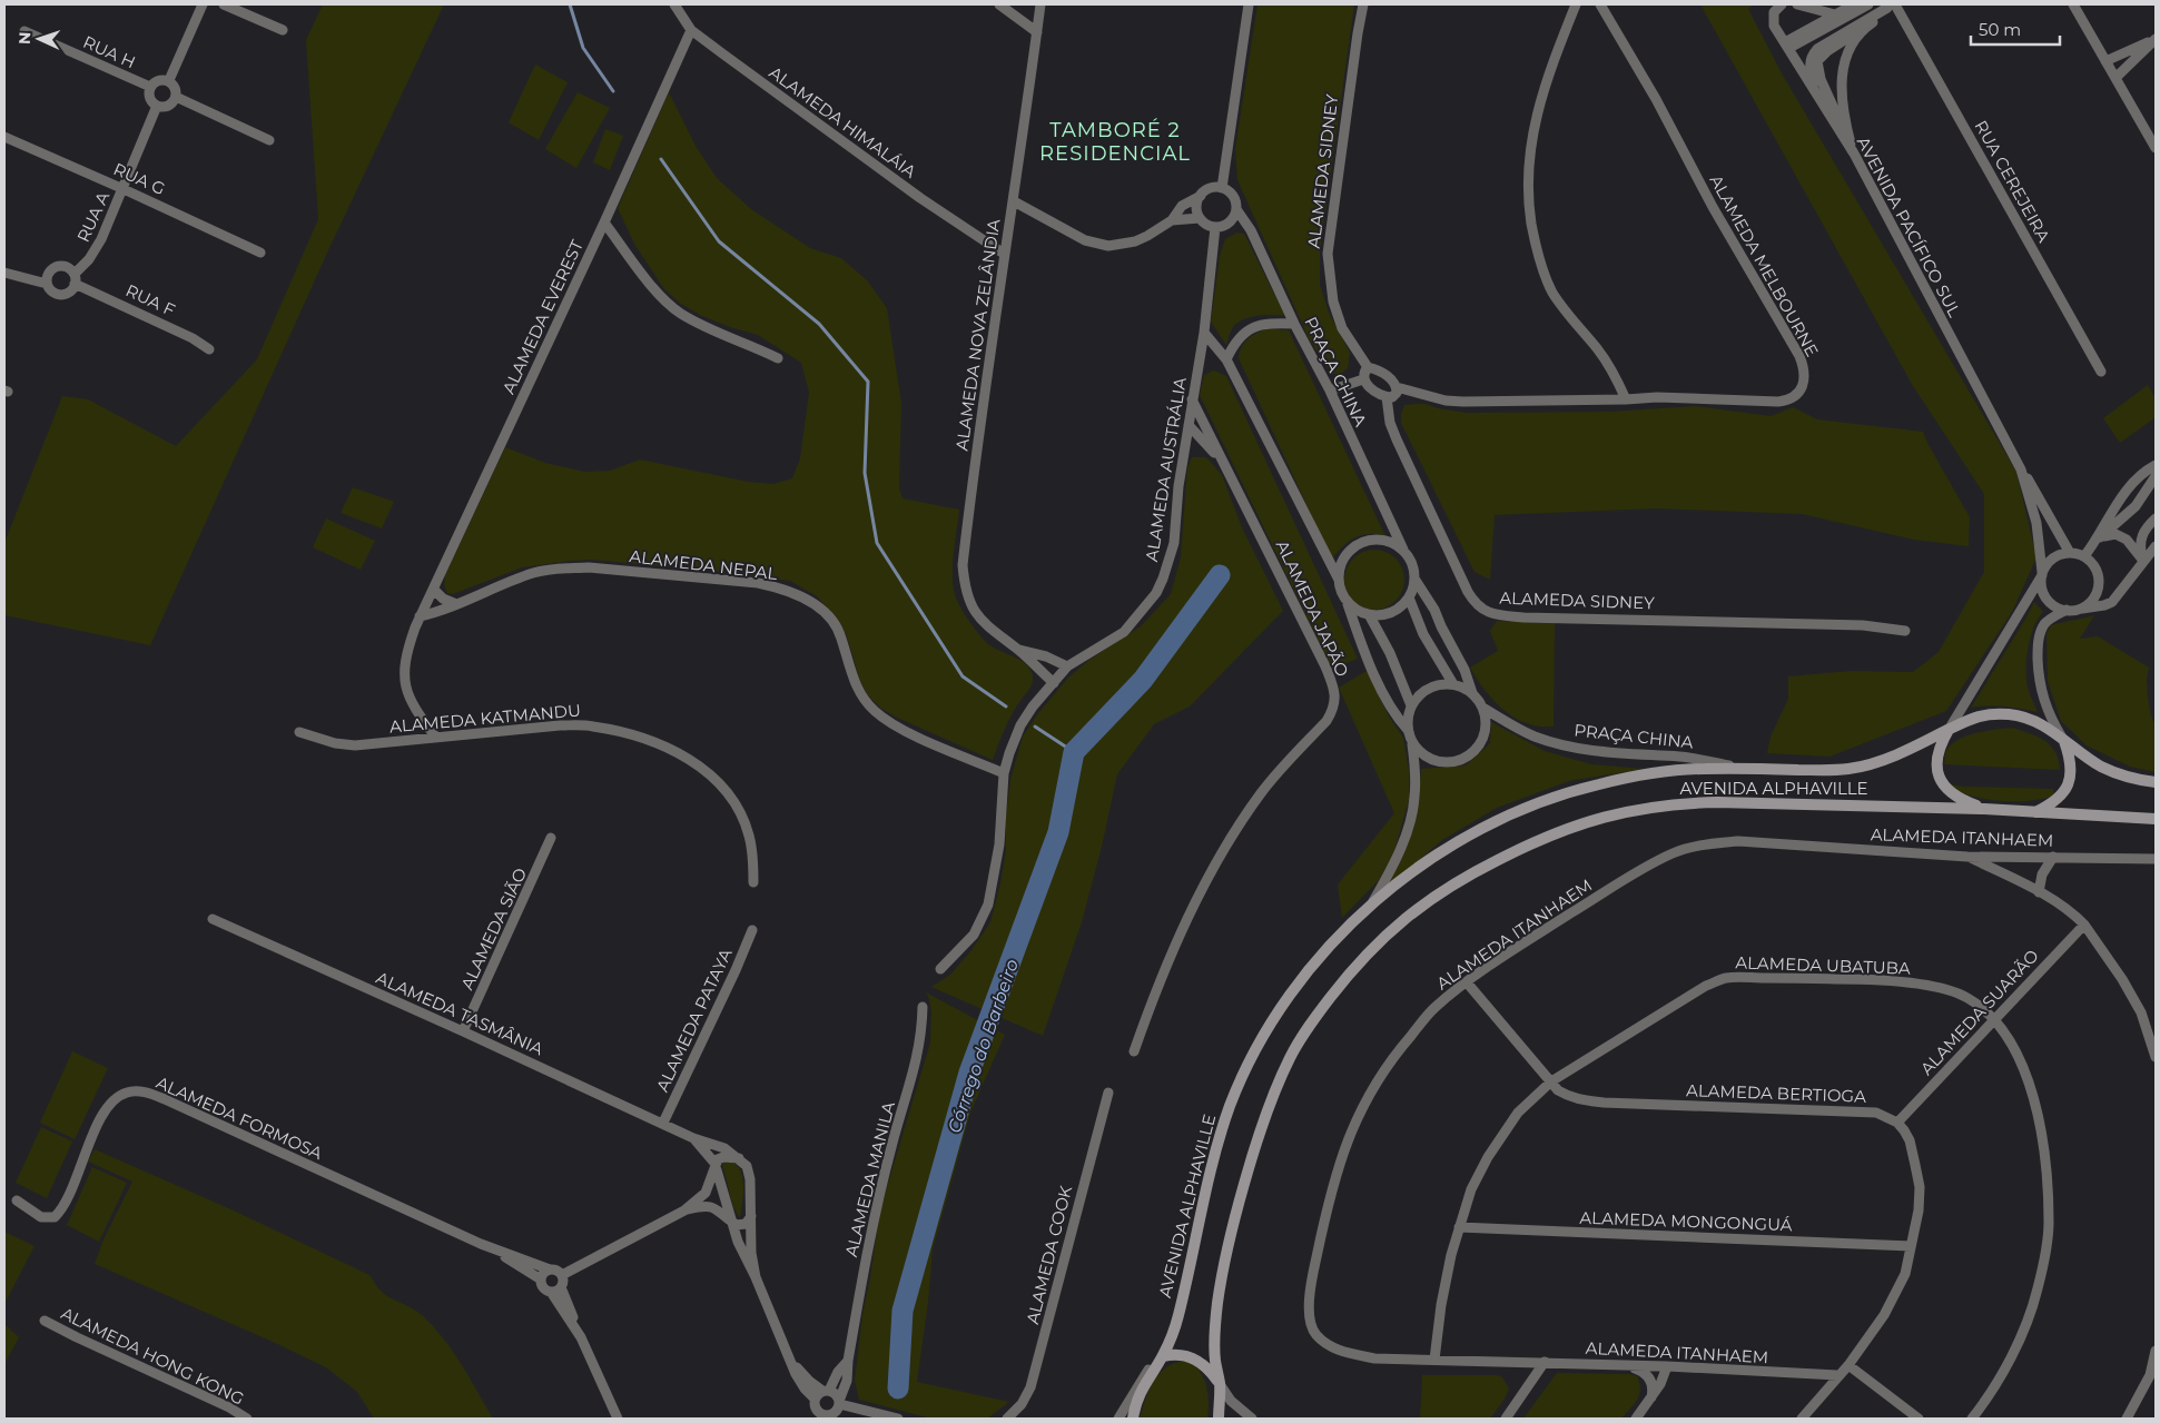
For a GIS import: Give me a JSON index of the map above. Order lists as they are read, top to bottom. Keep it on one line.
{"streets":{"main road":["AVENIDA ALPHAVILLE"],"street":["RUA H","ALAMEDA HIMALÁIA","ALAMEDA SIDNEY","RUA G","RUA CEREJEIRA","RUA A","AVENIDA PACÍFICO SUL","ALAMEDA MELBOURNE","RUA F","ALAMEDA EVEREST","ALAMEDA NOVA ZELÂNDIA","PRAÇA CHINA","ALAMEDA AUSTRÁLIA","ALAMEDA NEPAL","ALAMEDA JAPÃO","ALAMEDA KATMANDU","ALAMEDA ITANHAEM","ALAMEDA SIÃO","ALAMEDA UBATUBA","ALAMEDA SUARÃO","ALAMEDA TASMÂNIA","ALAMEDA PATAYA","ALAMEDA BERTIOGA","ALAMEDA FORMOSA","ALAMEDA MANILA","ALAMEDA MONGONGUÁ","ALAMEDA COOK","ALAMEDA HONG KONG"]},"crossings":[["RUA H","RUA A"],["ALAMEDA HIMALÁIA","ALAMEDA EVEREST"],["ALAMEDA HIMALÁIA","ALAMEDA NOVA ZELÂNDIA"],["RUA G","RUA A"],["RUA A","RUA F"],["ALAMEDA EVEREST","ALAMEDA NEPAL"],["ALAMEDA EVEREST","ALAMEDA KATMANDU"],["ALAMEDA NOVA ZELÂNDIA","ALAMEDA AUSTRÁLIA"],["PRAÇA CHINA","ALAMEDA AUSTRÁLIA"],["PRAÇA CHINA","AVENIDA ALPHAVILLE"],["ALAMEDA AUSTRÁLIA","ALAMEDA NEPAL"],["ALAMEDA AUSTRÁLIA","ALAMEDA JAPÃO"],["ALAMEDA ITANHAEM","ALAMEDA UBATUBA"],["ALAMEDA ITANHAEM","ALAMEDA BERTIOGA"],["ALAMEDA SIÃO","ALAMEDA TASMÂNIA"],["ALAMEDA UBATUBA","ALAMEDA SUARÃO"],["ALAMEDA UBATUBA","ALAMEDA BERTIOGA"],["ALAMEDA UBATUBA","ALAMEDA MONGONGUÁ"],["ALAMEDA SUARÃO","ALAMEDA BERTIOGA"],["ALAMEDA TASMÂNIA","ALAMEDA PATAYA"],["ALAMEDA TASMÂNIA","ALAMEDA MANILA"]],"districts":["TAMBORÉ 2 RESIDENCIAL"],"water":["Córrego do Barbeiro"],"scale_bar":"50 m","north":"left"}
